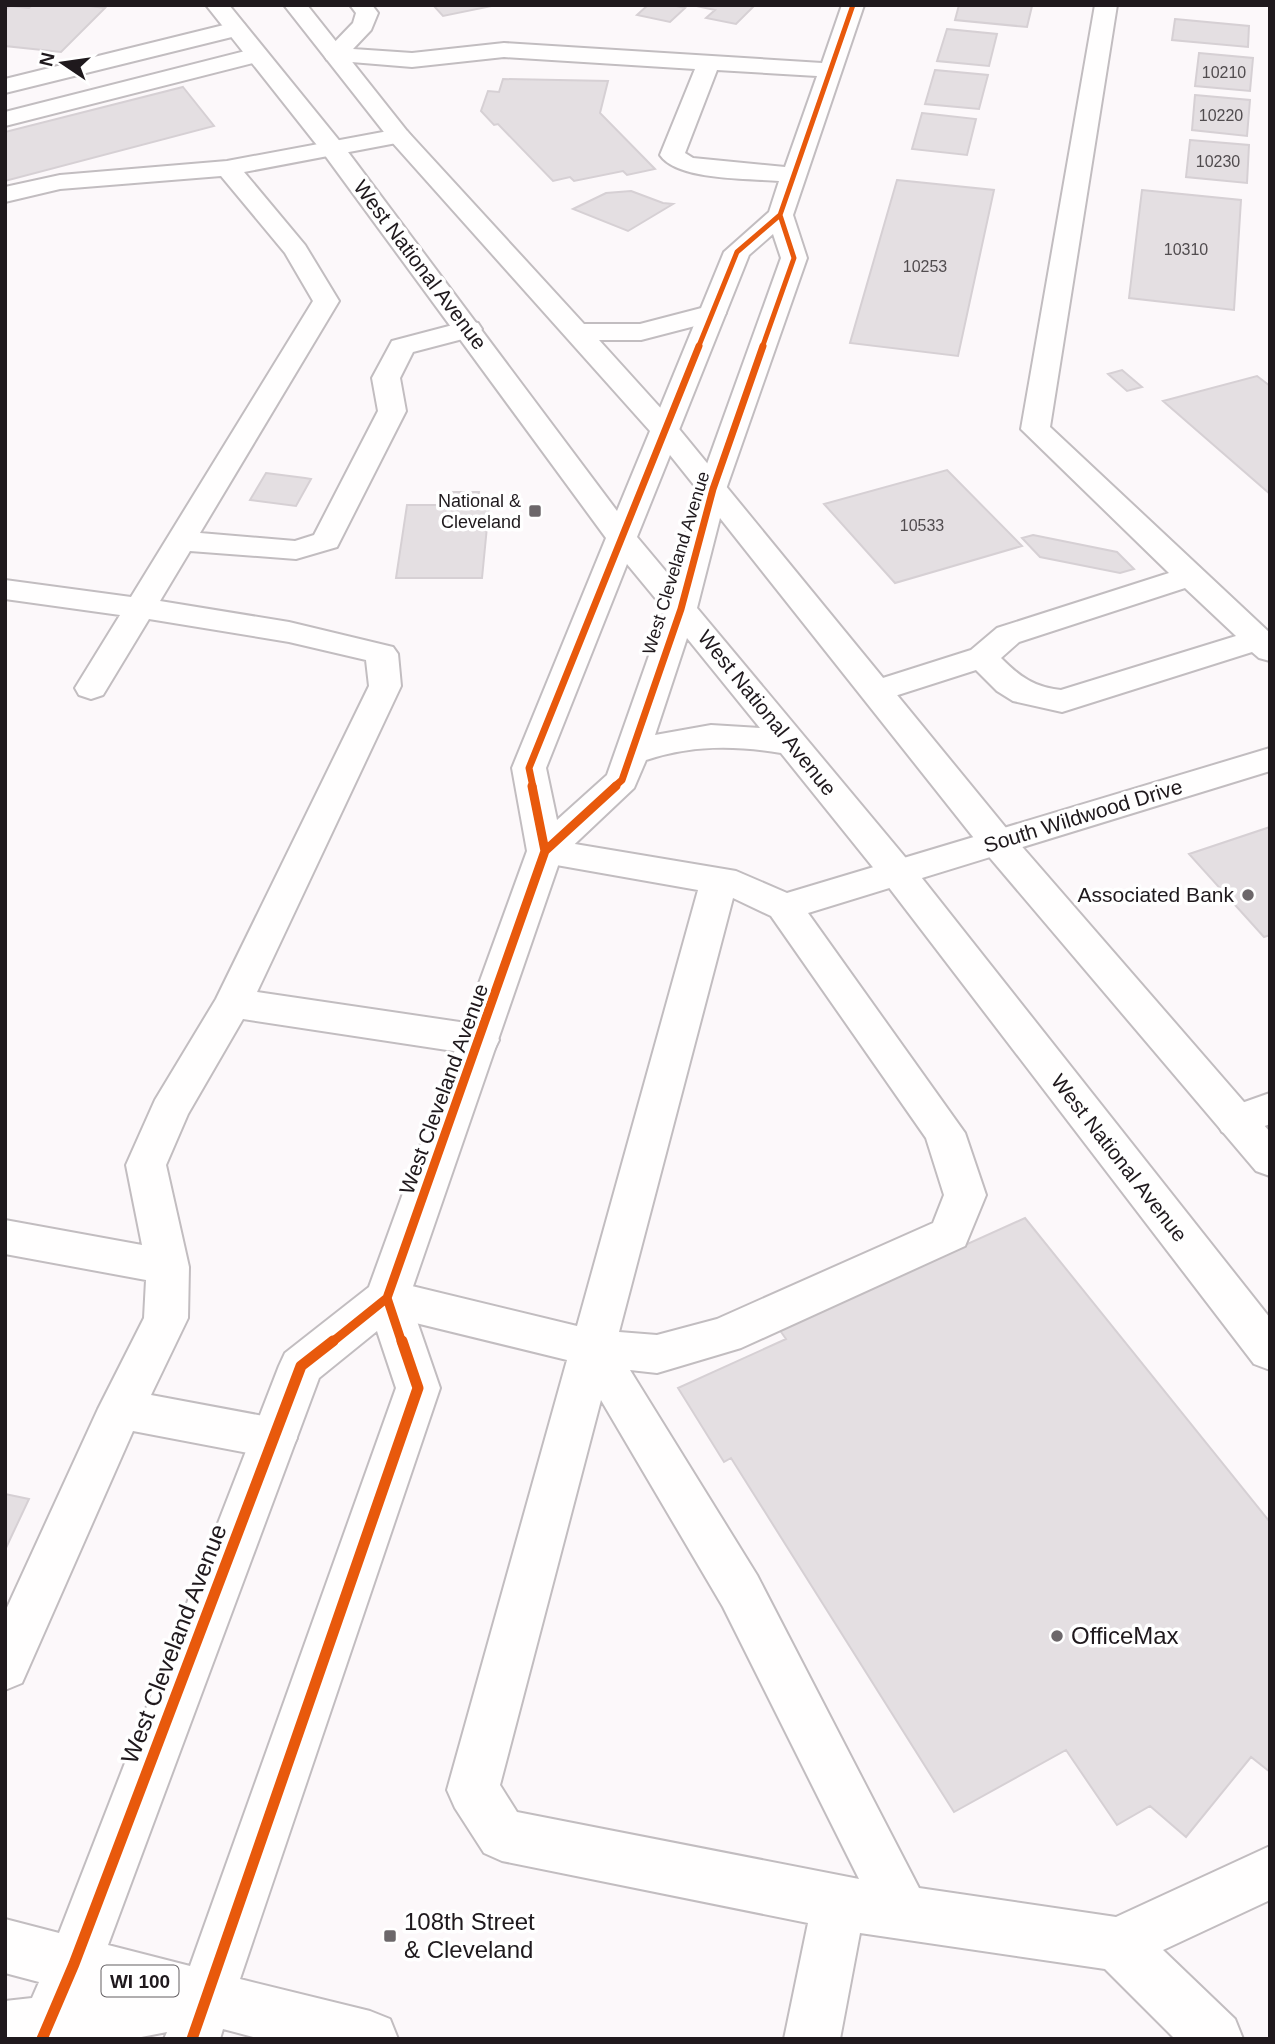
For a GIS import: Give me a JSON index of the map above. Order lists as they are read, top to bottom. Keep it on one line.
{"streets":{"main road":["West National Avenue","West Cleveland Avenue","South Wildwood Drive","WI 100"]},"crossings":[["West National Avenue","West Cleveland Avenue"],["West National Avenue","South Wildwood Drive"],["West Cleveland Avenue","WI 100"]],"places":{"transit":["National & Cleveland","108th Street & Cleveland"],"other":["Associated Bank","OfficeMax"]},"house_numbers":["10210","10220","10230","10310","10253","10533"],"north":"left"}
